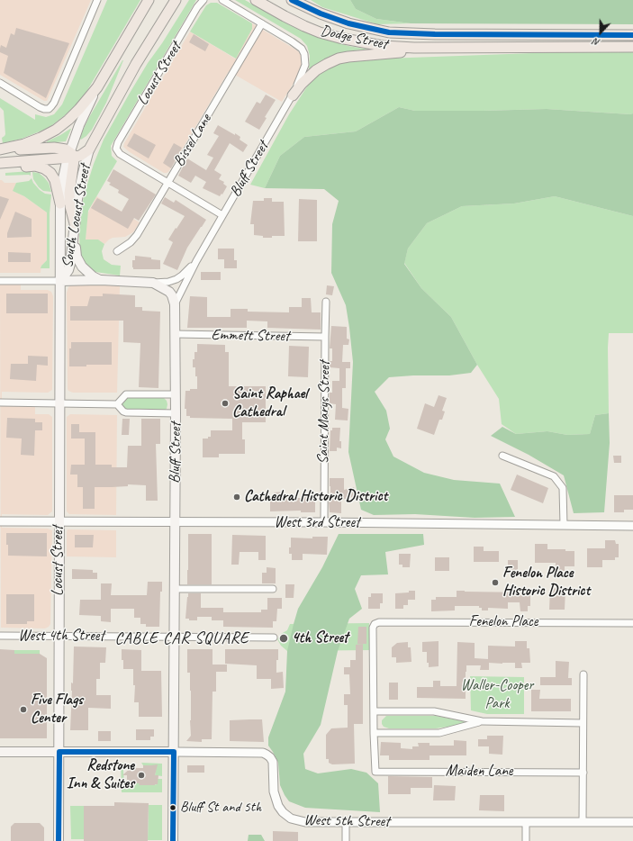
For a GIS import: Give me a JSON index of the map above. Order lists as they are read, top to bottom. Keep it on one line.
{"streets":{"highway":["Dodge Street","South Locust Street"],"main road":["Locust Street","Bluff Street","West 5th Street"],"street":["Bissel Lane","Emmett Street","Saint Marys Street","West 3rd Street","Fenelon Place","West 4th Street","Maiden Lane"]},"crossings":[["Locust Street","Bissel Lane"],["Locust Street","South Locust Street"],["Locust Street","West 3rd Street"],["Locust Street","West 4th Street"],["Locust Street","West 5th Street"],["Bluff Street","Emmett Street"],["Bluff Street","West 3rd Street"],["Bluff Street","West 4th Street"],["Bluff Street","West 5th Street"],["Emmett Street","Saint Marys Street"],["Saint Marys Street","West 3rd Street"]],"districts":["CABLE CAR SQUARE"],"parks":["Waller-Cooper Park"],"places":["Saint Raphael Cathedral","Cathedral Historic District","Fenelon Place Historic District","4th Street","Five Flags Center","Redstone Inn & Suites","Bluff St and 5th"],"north":"bottom"}
